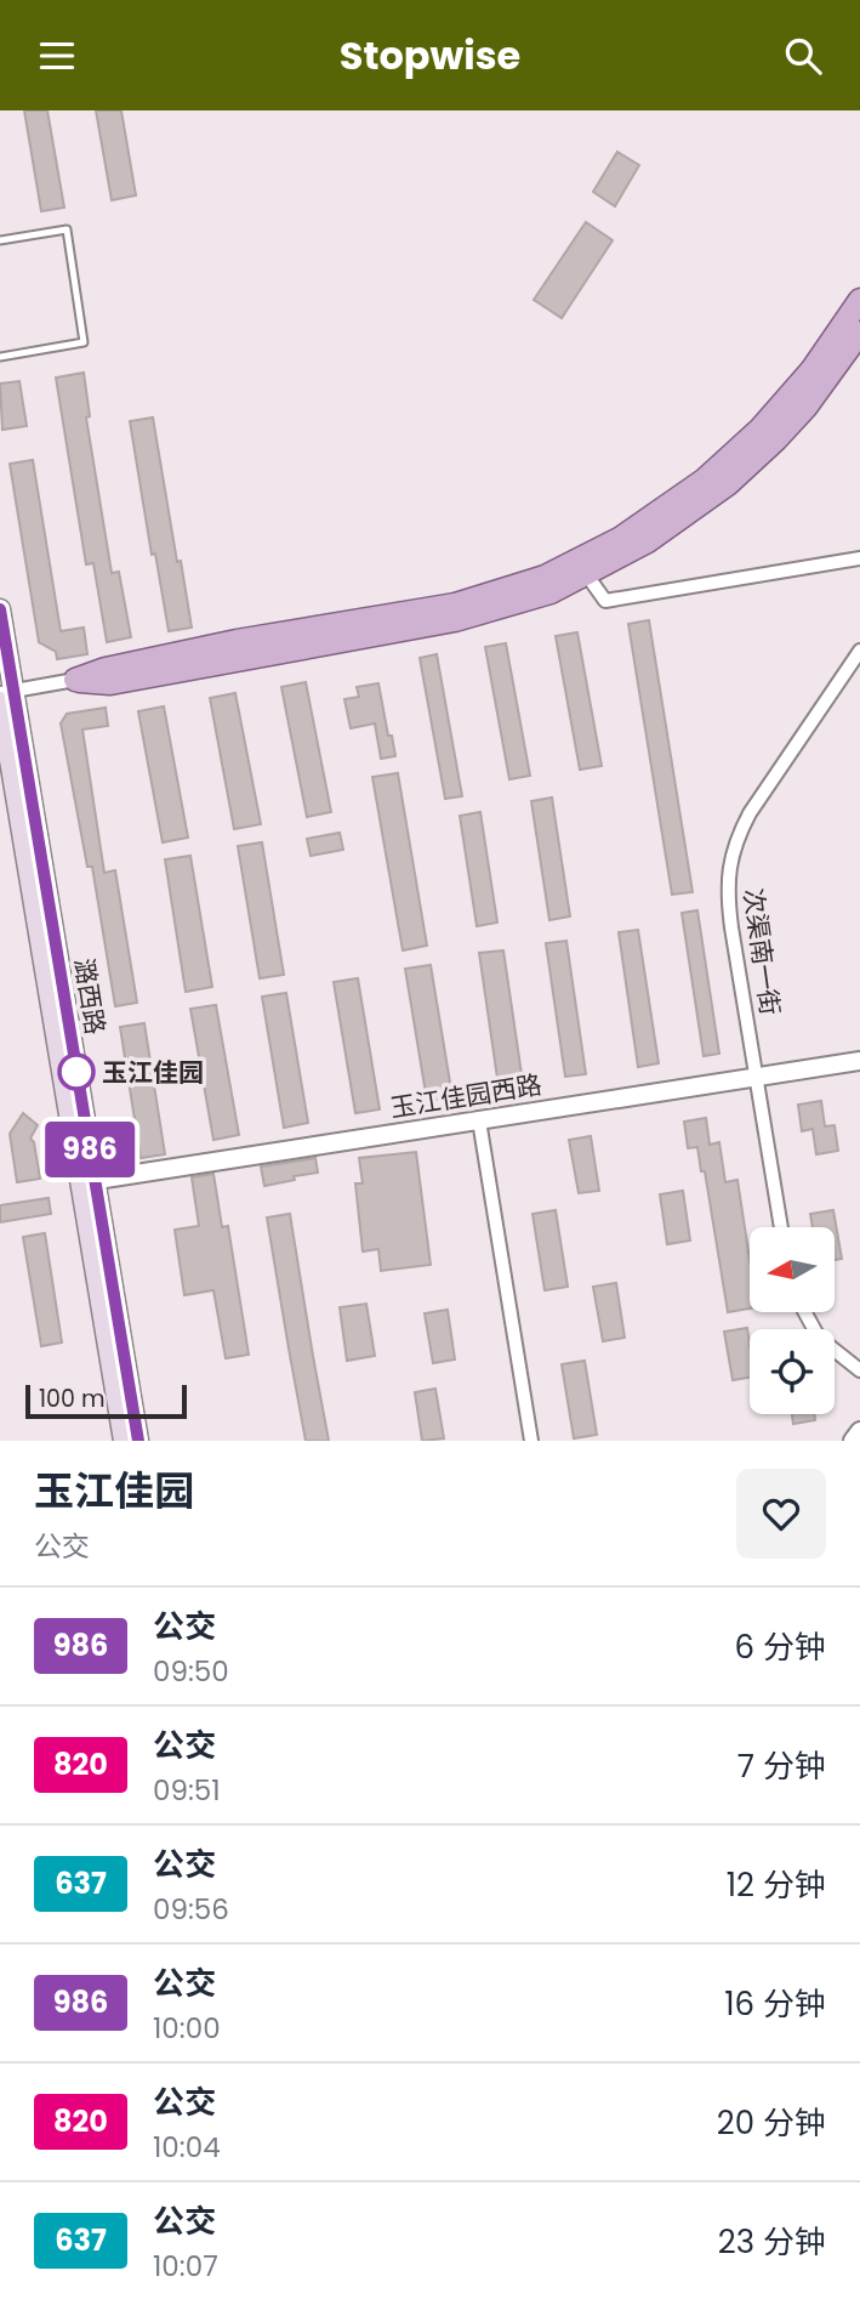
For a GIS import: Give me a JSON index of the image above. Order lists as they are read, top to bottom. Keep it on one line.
{"streets":{"main road":["潞西路"],"street":["次渠南一街","玉江佳园西路"]},"crossings":[["次渠南一街","玉江佳园西路"],["潞西路","玉江佳园西路"]],"places":["玉江佳园"],"lines":["bus line 986"],"scale_bar":"100 m","north":"left","page":{"header":"Stopwise","on_map":"986","scale":"100 m","heading":["玉江佳园","公交"],"list":[{"mark":"986","name":"公交","note":"09:50","value":"6 分钟"},{"mark":"820","name":"公交","note":"09:51","value":"7 分钟"},{"mark":"637","name":"公交","note":"09:56","value":"12 分钟"},{"mark":"986","name":"公交","note":"10:00","value":"16 分钟"},{"mark":"820","name":"公交","note":"10:04","value":"20 分钟"},{"mark":"637","name":"公交","note":"10:07","value":"23 分钟"}]}}
